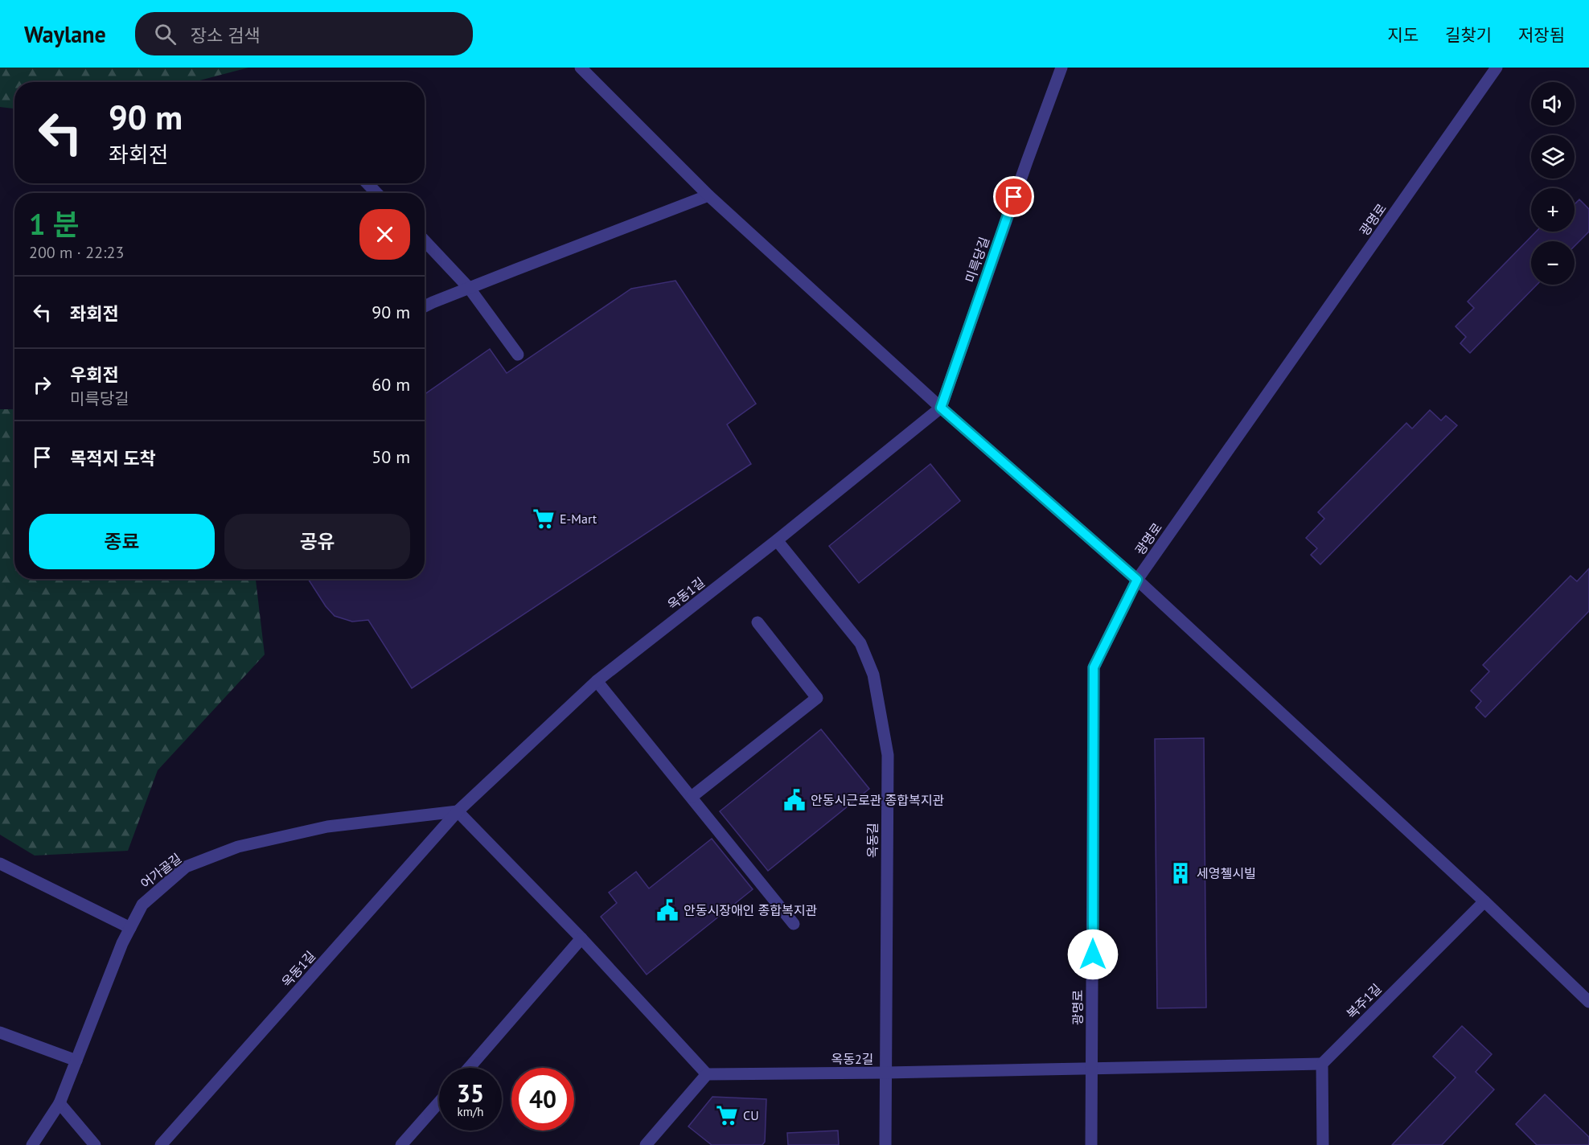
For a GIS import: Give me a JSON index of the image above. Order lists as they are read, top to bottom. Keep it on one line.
{"streets":{"street":["광명로","미륵당길","옥동1길","옥동길","어가골길","복주1길","옥동2길"]},"crossings":[["광명로","옥동2길"],["미륵당길","옥동1길"],["옥동1길","옥동길"],["옥동1길","어가골길"],["옥동길","옥동2길"],["복주1길","옥동2길"]],"places":{"supermarket":["E-Mart","CU"],"public building":["안동시근로관 종합복지관","안동시장애인 종합복지관"],"building":["세영첼시빌"]},"page":{"header":"Waylane","search":"장소 검색","nav":["지도","길찾기","저장됨"],"map_buttons":["+","−"],"turn":["90 m","좌회전"],"heading":["1 분","200 m · 22:23"],"list":[{"name":"좌회전","value":"90 m"},{"name":"우회전","note":"미륵당길","value":"60 m"},{"name":"목적지 도착","value":"50 m"}],"buttons":["종료","공유"],"speed":"35 km/h","limit":"40"}}
